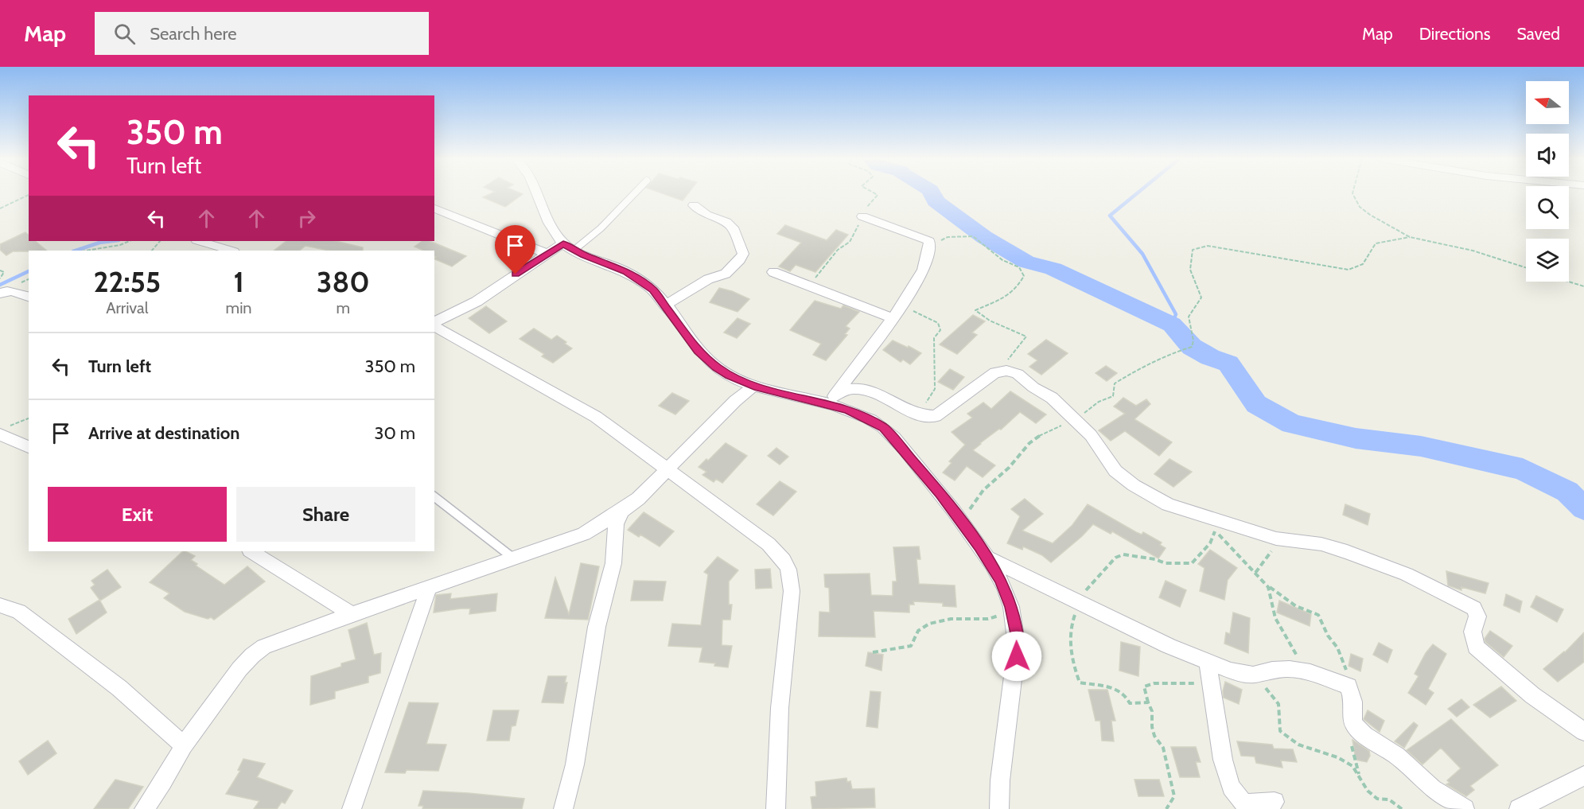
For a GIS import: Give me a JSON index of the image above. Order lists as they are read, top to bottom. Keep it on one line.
{"north":"left","page":{"header":"Map","search":"Search here","nav":["Map","Directions","Saved"],"turn":["350 m","Turn left"],"eta":["22:55","Arrival","1","min","380","m"],"list":[{"name":"Turn left","value":"350 m"},{"name":"Arrive at destination","value":"30 m"}],"buttons":["Exit","Share"]}}
